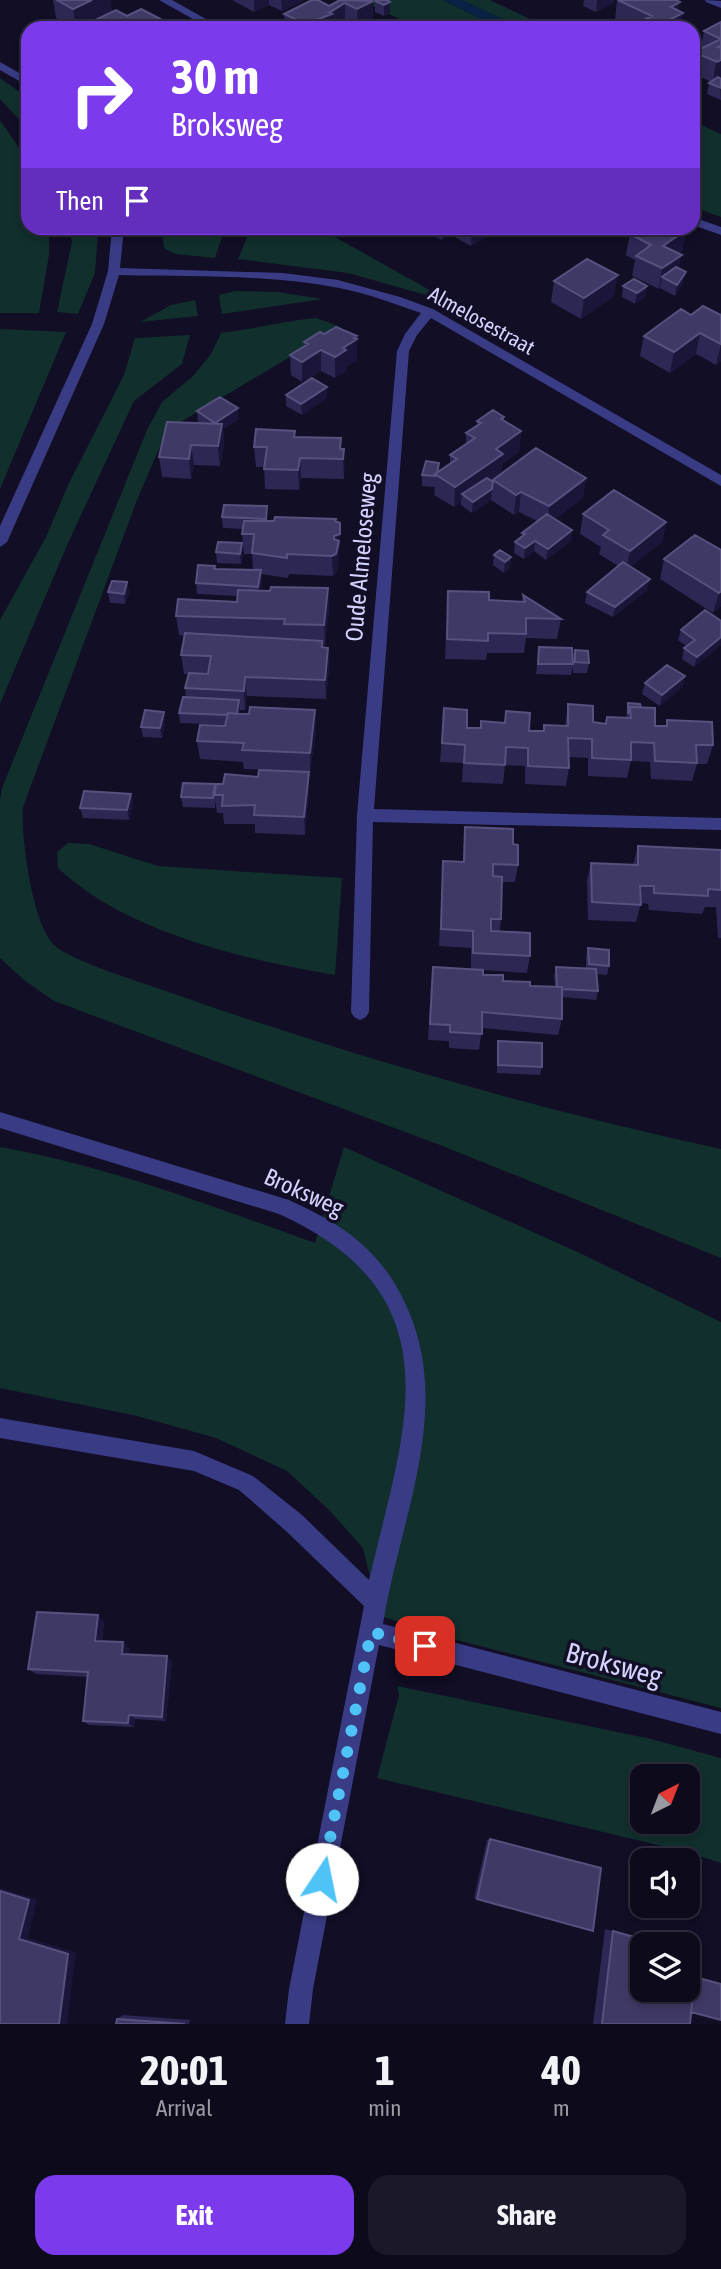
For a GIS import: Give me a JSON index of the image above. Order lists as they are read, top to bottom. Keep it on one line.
{"streets":{"street":["Almelosestraat","Oude Almeloseweg","Broksweg"]},"crossings":[["Almelosestraat","Oude Almeloseweg"]],"north":"top right","page":{"turn":["30 m","Broksweg"],"then":"Then","eta":["20:01","Arrival","1","min","40","m"],"buttons":["Exit","Share"]}}
